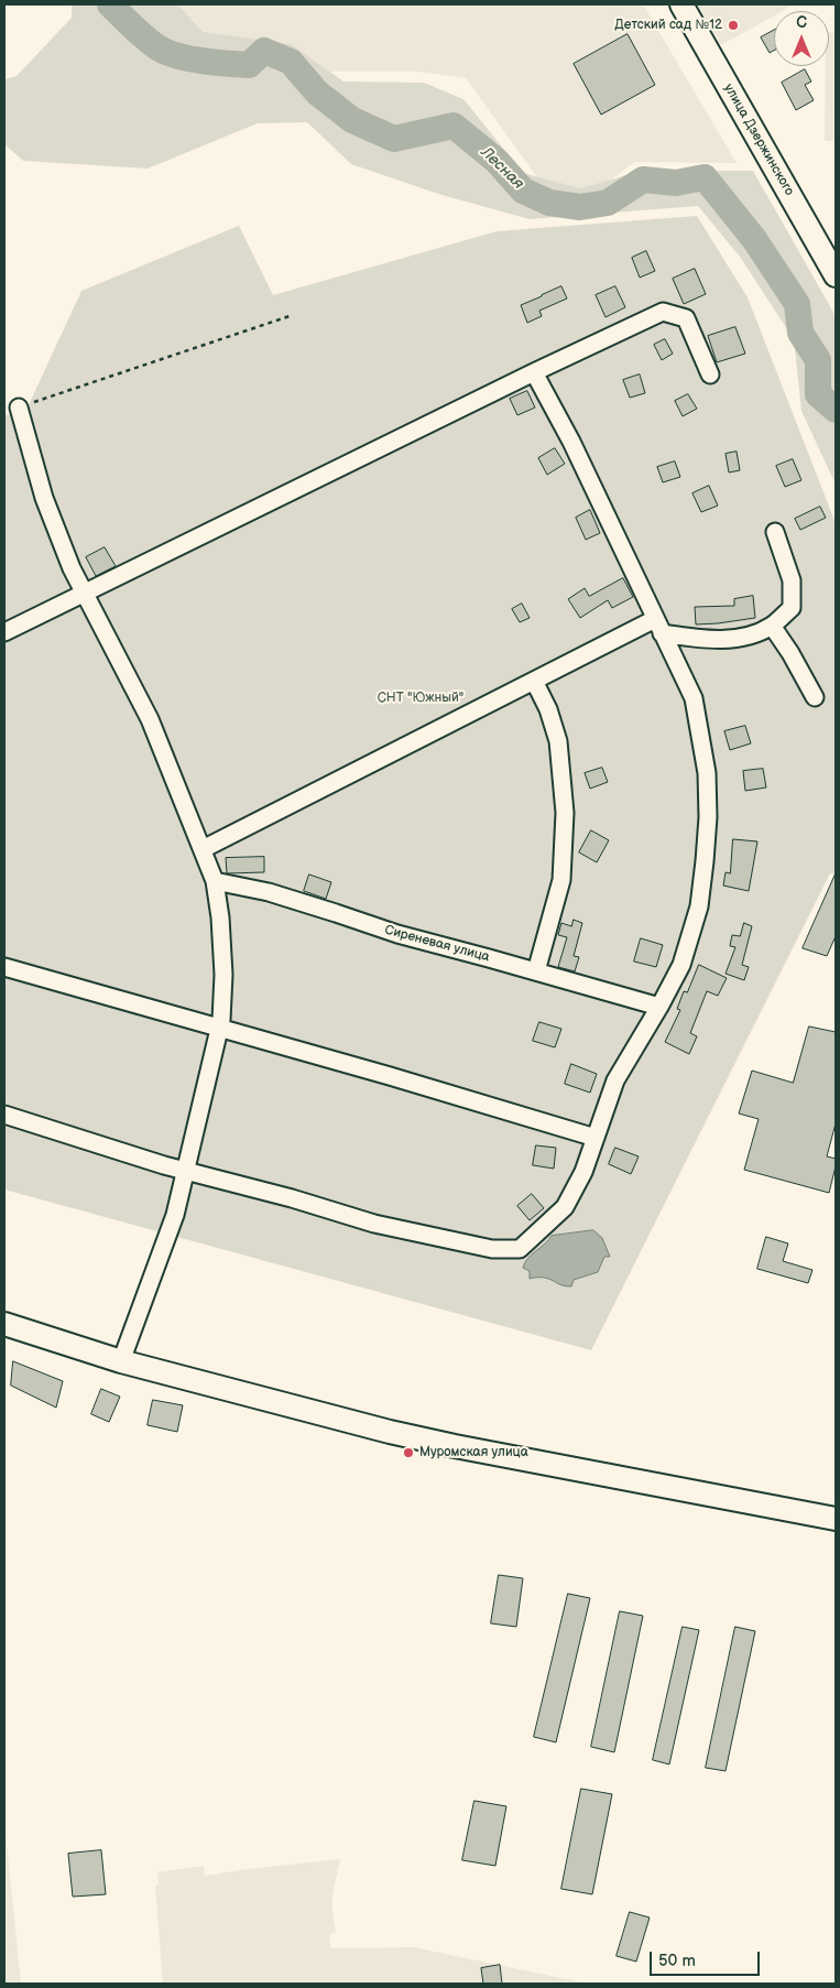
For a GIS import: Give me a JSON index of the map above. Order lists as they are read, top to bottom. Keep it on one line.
{"streets":{"main road":["улица Дзержинского"],"street":["Сиреневая улица"]},"water":["Лесная"],"parks":["СНТ \"Южный\""],"places":["Детский сад №12","Муромская улица"],"scale_bar":"50 m","north":"top"}
